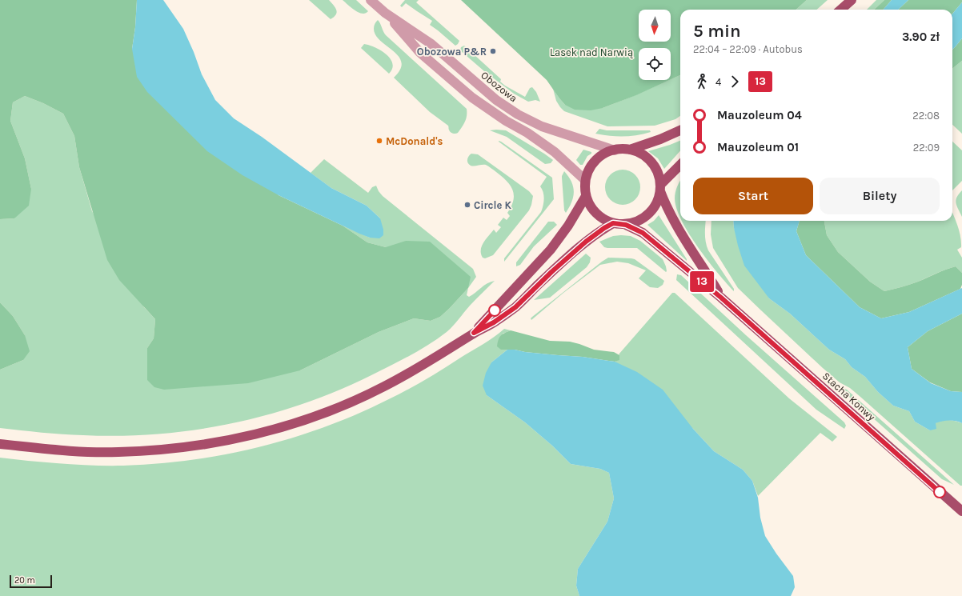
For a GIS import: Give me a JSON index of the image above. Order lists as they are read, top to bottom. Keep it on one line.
{"streets":{"main road":["Stacha Konwy"],"street":["Obozowa"]},"crossings":[["Obozowa","Stacha Konwy"]],"parks":["Lasek nad Narwią"],"places":["Obozowa P&R","McDonald's","Circle K"],"lines":["bus line 13"],"scale_bar":"20 m","north":"bottom","page":{"on_map":"13","heading":["5 min","22:04 – 22:09 · Autobus","3.90 zł"],"legs":["4","13"],"list":[{"name":"Mauzoleum 04","value":"22:08"},{"name":"Mauzoleum 01","value":"22:09"}],"buttons":["Start","Bilety"],"scale":"20 m"}}
